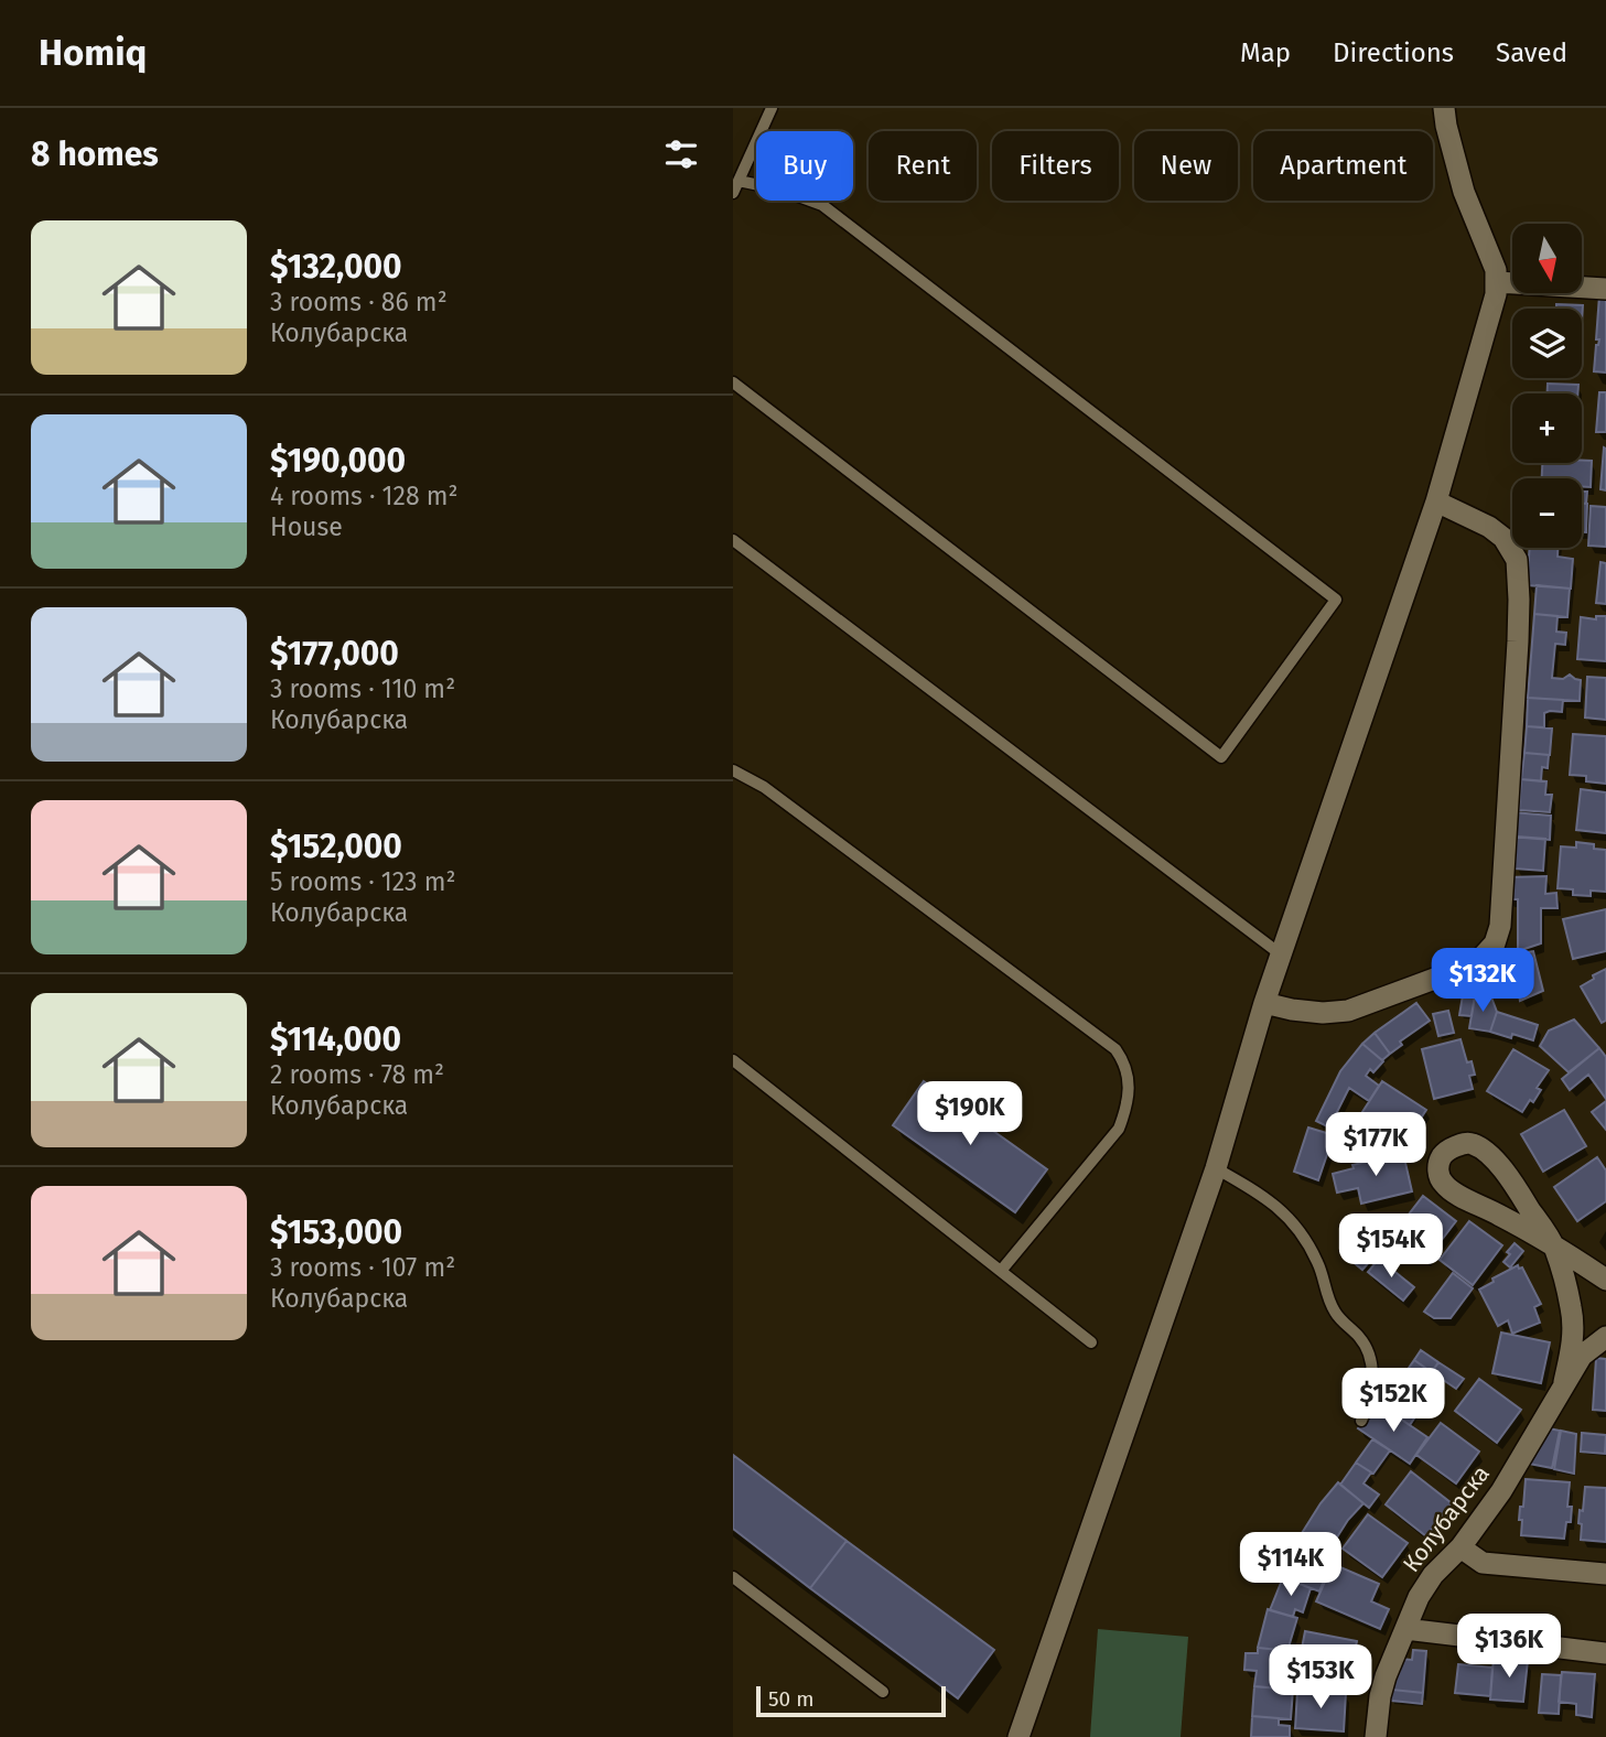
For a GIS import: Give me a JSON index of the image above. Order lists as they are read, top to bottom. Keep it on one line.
{"streets":{"street":["Колубарска"]},"scale_bar":"50 m","north":"bottom","page":{"header":"Homiq","nav":["Map","Directions","Saved"],"heading":"8 homes","chip":["Buy","Rent","Filters","New","Apartment"],"list":[{"name":"$132,000","note":"3 rooms · 86 m² · Колубарска"},{"name":"$190,000","note":"4 rooms · 128 m² · House"},{"name":"$177,000","note":"3 rooms · 110 m² · Колубарска"},{"name":"$152,000","note":"5 rooms · 123 m² · Колубарска"},{"name":"$114,000","note":"2 rooms · 78 m² · Колубарска"},{"name":"$153,000","note":"3 rooms · 107 m² · Колубарска"}],"map_buttons":["+","−"],"price":["$132K","$190K","$177K","$154K","$152K","$114K","$136K","$153K"],"scale":"50 m"}}
